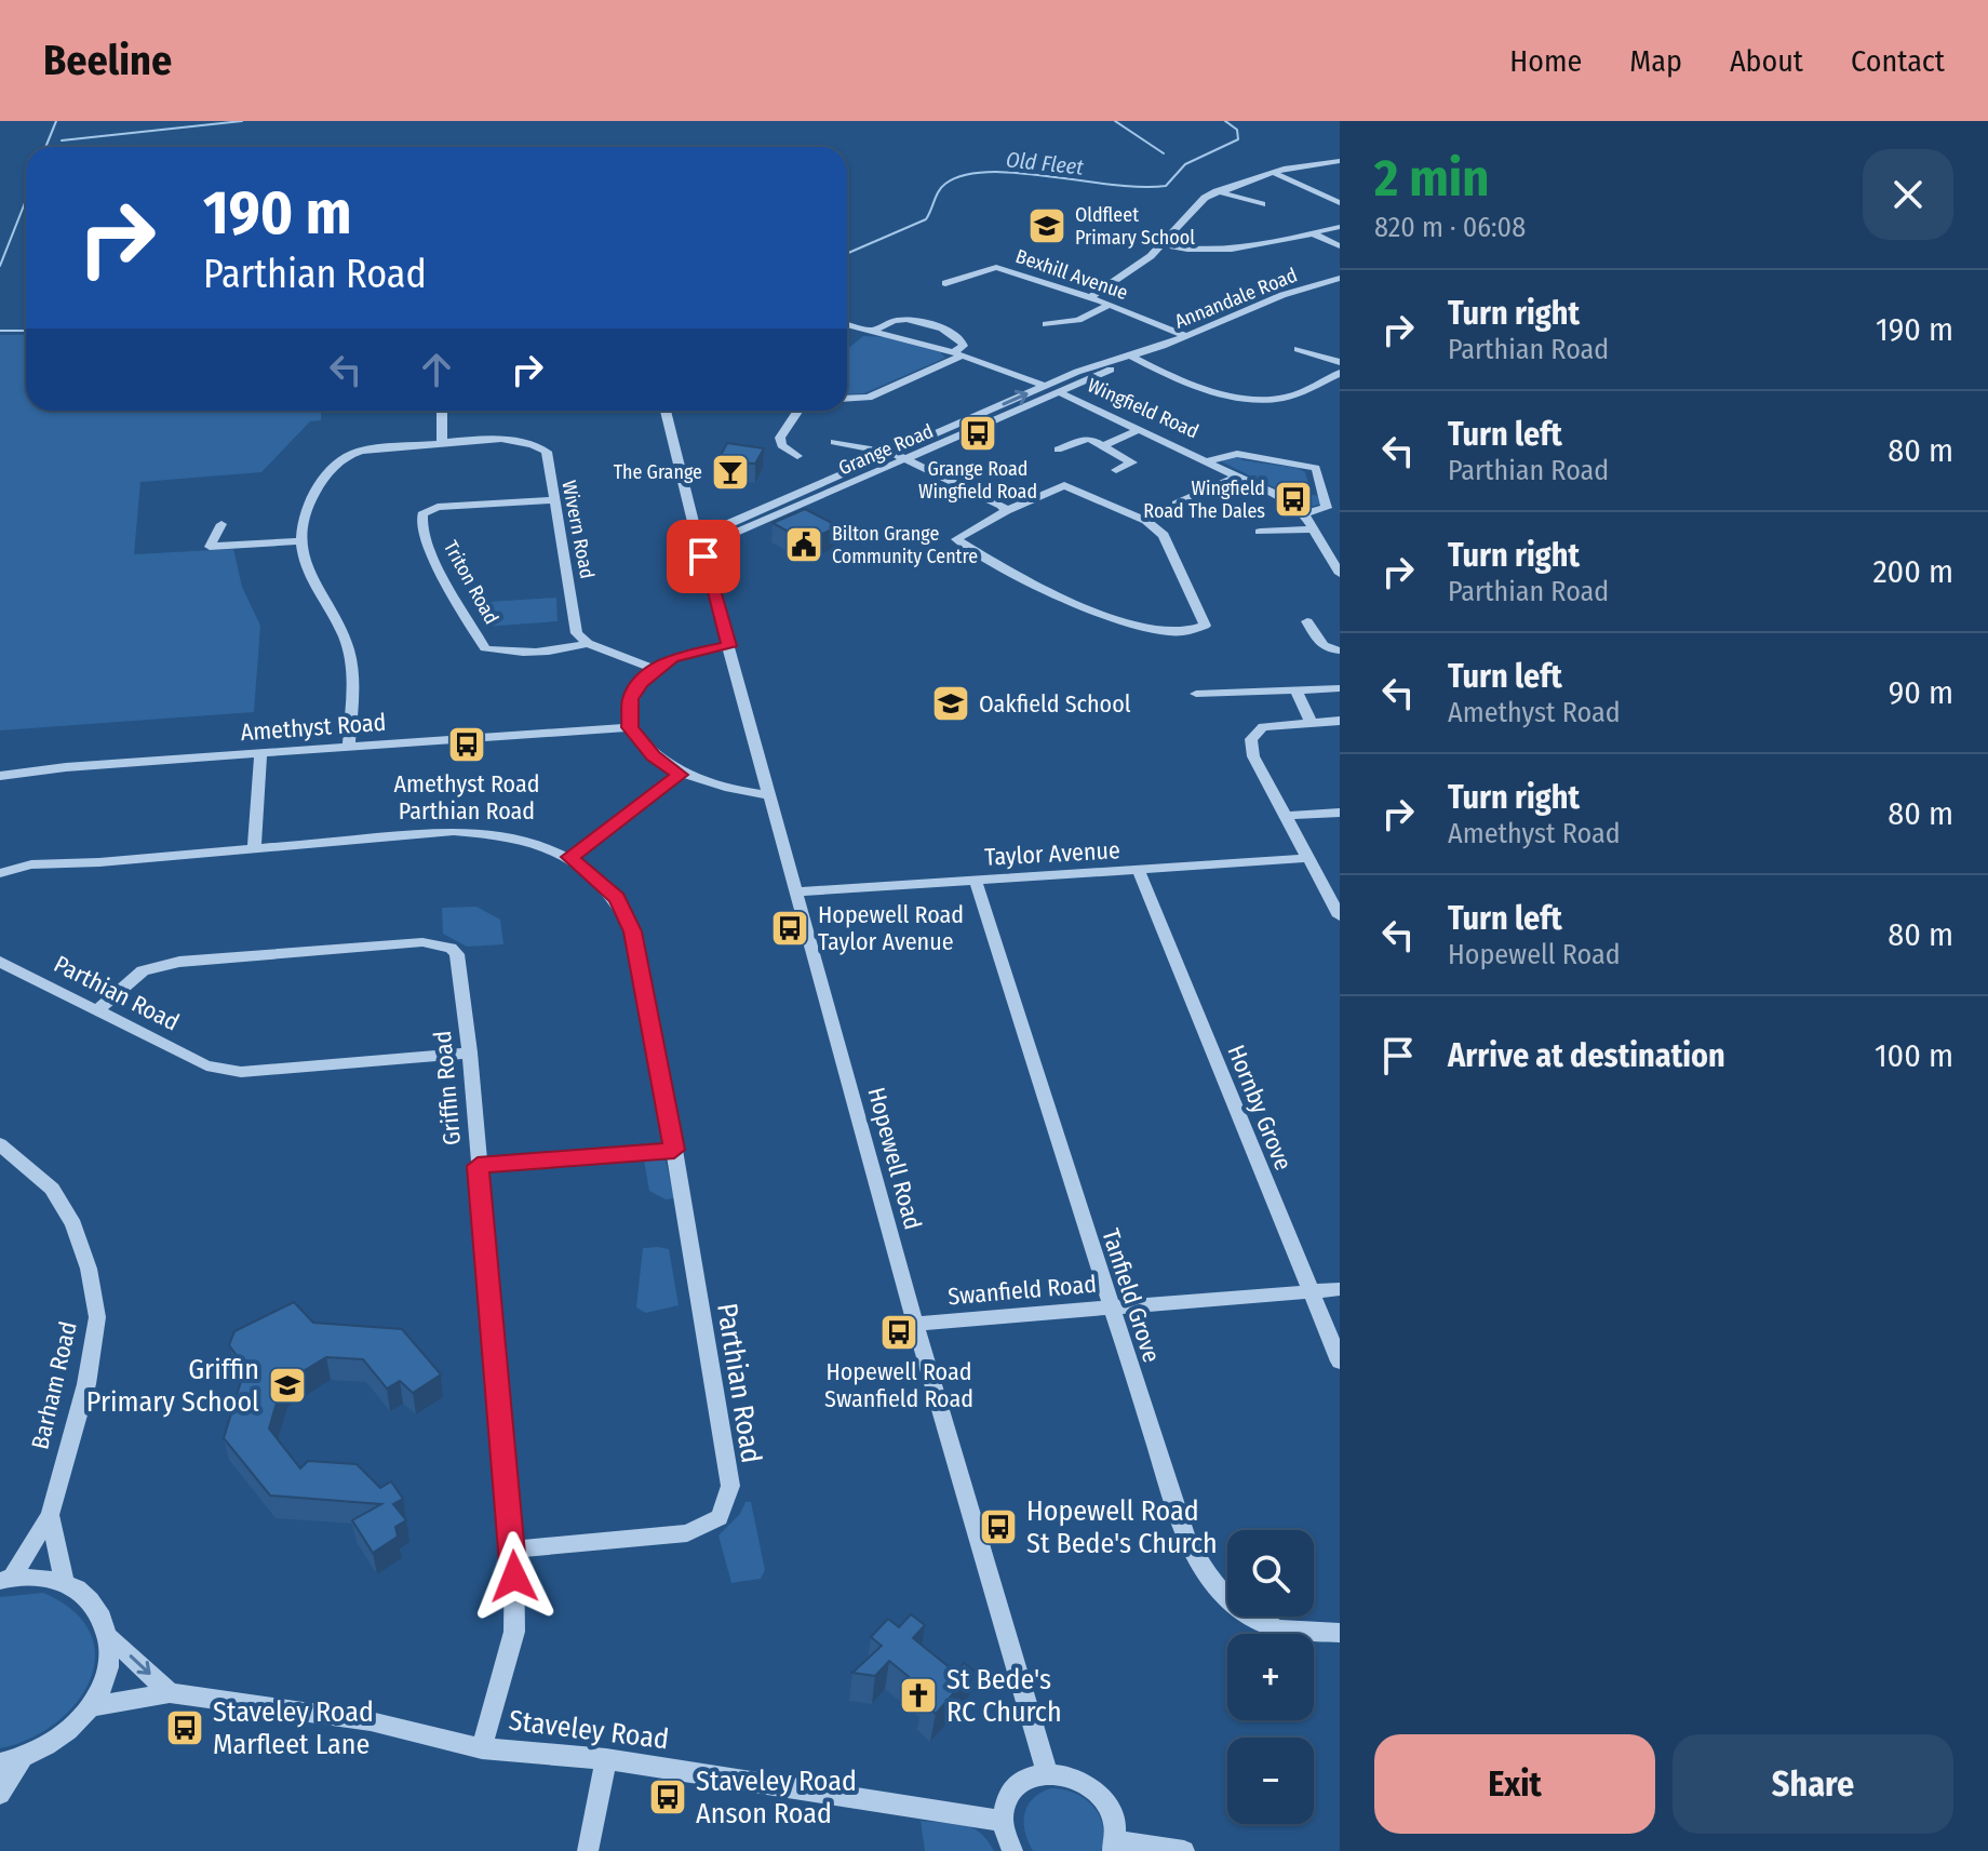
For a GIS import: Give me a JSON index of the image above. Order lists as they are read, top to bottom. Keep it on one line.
{"streets":{"street":["Bexhill Avenue","Annandale Road","Wingfield Road","Grange Road","Wivern Road","Triton Road","Amethyst Road","Taylor Avenue","Parthian Road","Griffin Road","Hornby Grove","Hopewell Road","Swanfield Road","Tanfield Grove","Barham Road","Staveley Road"]},"crossings":[["Bexhill Avenue","Annandale Road"],["Annandale Road","Wingfield Road"],["Annandale Road","Grange Road"],["Wingfield Road","Grange Road"],["Grange Road","Hopewell Road"],["Wivern Road","Triton Road"],["Taylor Avenue","Hornby Grove"],["Taylor Avenue","Hopewell Road"],["Taylor Avenue","Tanfield Grove"],["Parthian Road","Griffin Road"],["Griffin Road","Staveley Road"],["Hornby Grove","Swanfield Road"],["Hopewell Road","Swanfield Road"],["Swanfield Road","Tanfield Grove"]],"water":["Old Fleet"],"places":{"school or university":["Oldfleet Primary School","Oakfield School","Griffin Primary School"],"bus stop":["Grange Road Wingfield Road","Wingfield Road The Dales","Amethyst Road Parthian Road","Hopewell Road Taylor Avenue","Hopewell Road Swanfield Road","Hopewell Road St Bede's Church","Staveley Road Marfleet Lane","Staveley Road Anson Road"],"bar":["The Grange"],"public building":["Bilton Grange Community Centre"],"church":["St Bede's RC Church"]},"page":{"header":"Beeline","nav":["Home","Map","About","Contact"],"heading":["2 min","820 m · 06:08"],"turn":["190 m","Parthian Road"],"list":[{"name":"Turn right","note":"Parthian Road","value":"190 m"},{"name":"Turn left","note":"Parthian Road","value":"80 m"},{"name":"Turn right","note":"Parthian Road","value":"200 m"},{"name":"Turn left","note":"Amethyst Road","value":"90 m"},{"name":"Turn right","note":"Amethyst Road","value":"80 m"},{"name":"Turn left","note":"Hopewell Road","value":"80 m"},{"name":"Arrive at destination","value":"100 m"}],"map_buttons":["+","−"],"buttons":["Exit","Share"]}}
